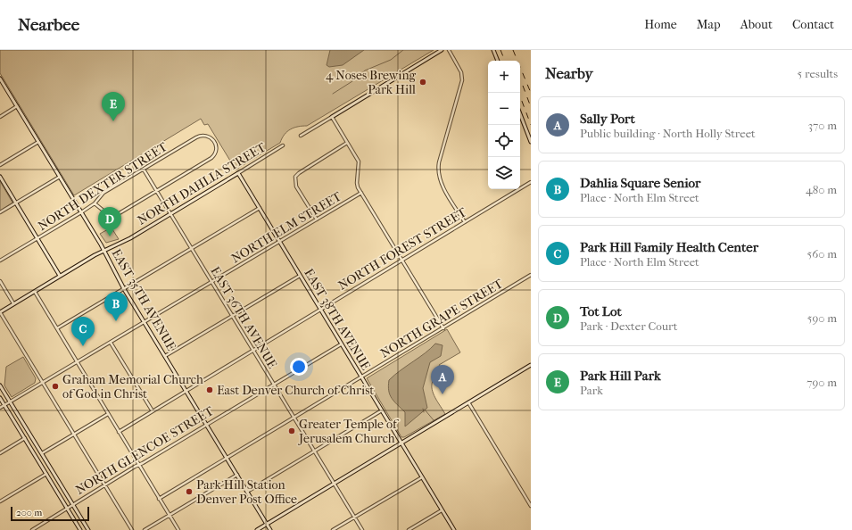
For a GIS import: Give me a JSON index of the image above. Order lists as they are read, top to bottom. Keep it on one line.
{"streets":{"street":["NORTH DAHLIA STREET","NORTH DEXTER STREET","NORTH ELM STREET","NORTH FOREST STREET","EAST 35TH AVENUE","EAST 36TH AVENUE","NORTH GRAPE STREET","EAST 38TH AVENUE","NORTH GLENCOE STREET"]},"crossings":[["NORTH DAHLIA STREET","EAST 35TH AVENUE"],["NORTH DAHLIA STREET","EAST 36TH AVENUE"],["NORTH DAHLIA STREET","EAST 38TH AVENUE"],["NORTH DEXTER STREET","EAST 35TH AVENUE"],["NORTH DEXTER STREET","EAST 36TH AVENUE"],["NORTH ELM STREET","EAST 35TH AVENUE"],["NORTH ELM STREET","EAST 36TH AVENUE"],["NORTH ELM STREET","EAST 38TH AVENUE"],["NORTH FOREST STREET","EAST 35TH AVENUE"],["NORTH FOREST STREET","EAST 36TH AVENUE"],["NORTH FOREST STREET","EAST 38TH AVENUE"],["EAST 35TH AVENUE","NORTH GRAPE STREET"],["EAST 35TH AVENUE","NORTH GLENCOE STREET"],["EAST 36TH AVENUE","NORTH GRAPE STREET"],["EAST 36TH AVENUE","NORTH GLENCOE STREET"],["NORTH GRAPE STREET","EAST 38TH AVENUE"],["EAST 38TH AVENUE","NORTH GLENCOE STREET"]],"places":["4 Noses Brewing Park Hill","Graham Memorial Church of God in Christ","East Denver Church of Christ","Greater Temple of Jerusalem Church","Park Hill Station Denver Post Office"],"scale_bar":"200 m","page":{"header":"Nearbee","nav":["Home","Map","About","Contact"],"heading":["Nearby","5 results"],"map_buttons":["+","−"],"pins":["E","D","B","C","A"],"list":[{"mark":"A","name":"Sally Port","note":"Public building · North Holly Street","value":"370 m"},{"mark":"B","name":"Dahlia Square Senior","note":"Place · North Elm Street","value":"480 m"},{"mark":"C","name":"Park Hill Family Health Center","note":"Place · North Elm Street","value":"560 m"},{"mark":"D","name":"Tot Lot","note":"Park · Dexter Court","value":"590 m"},{"mark":"E","name":"Park Hill Park","note":"Park","value":"790 m"}],"scale":"200 m"}}
